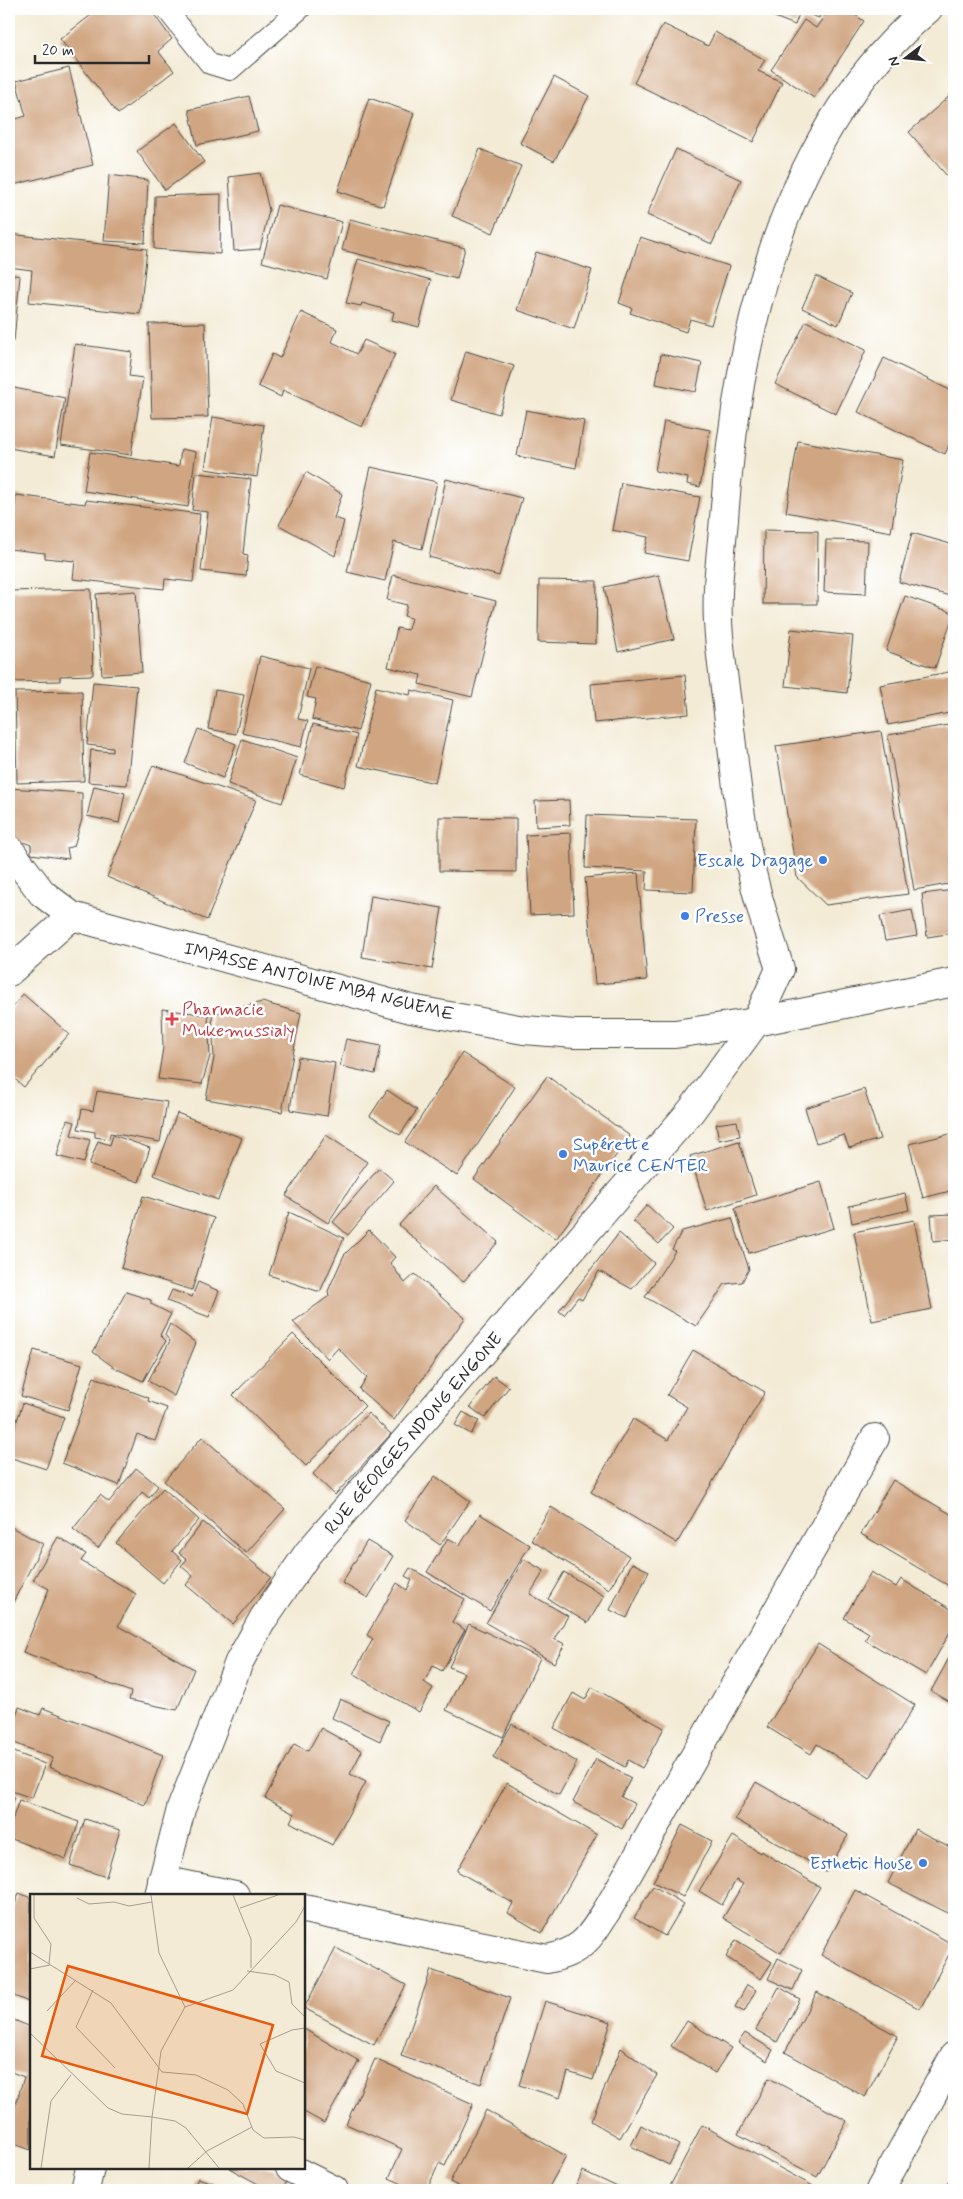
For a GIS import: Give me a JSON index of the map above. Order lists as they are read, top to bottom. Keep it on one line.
{"streets":{"street":["IMPASSE ANTOINE MBA NGUEME","RUE GÉORGES NDONG ENGONE"]},"crossings":[["IMPASSE ANTOINE MBA NGUEME","RUE GÉORGES NDONG ENGONE"]],"places":{"other":["Escale Dragage","Presse","Supérette Maurice CENTER","Esthetic House"],"health":["Pharmacie Mukemussialy"]},"scale_bar":"20 m","north":"left"}
